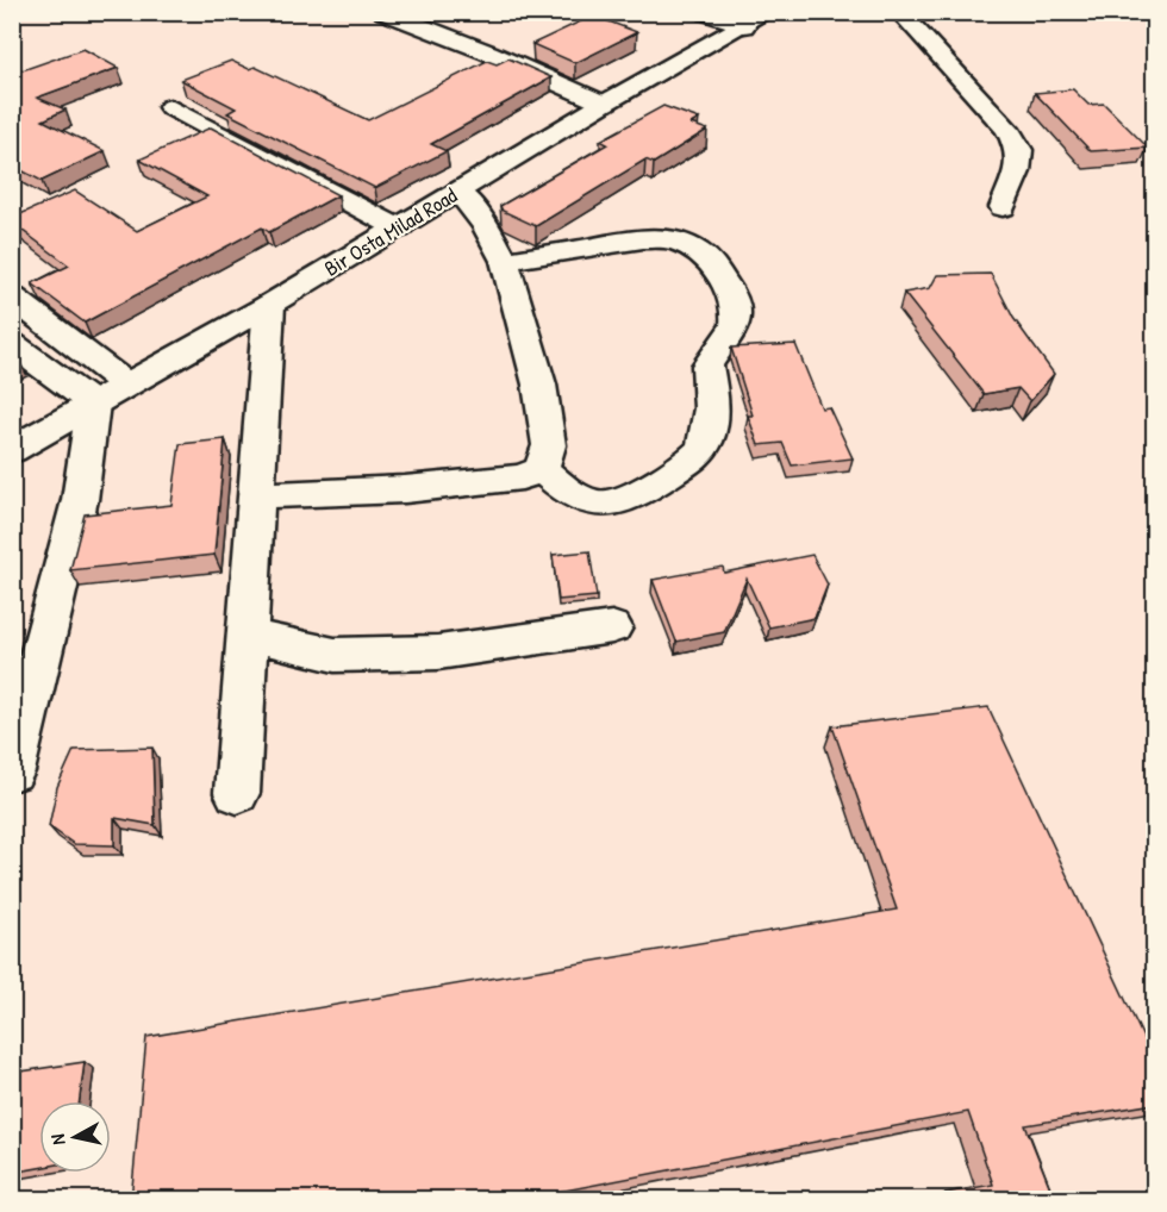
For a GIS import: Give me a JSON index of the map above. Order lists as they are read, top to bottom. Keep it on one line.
{"streets":{"street":["Bir Osta Milad Road"]},"north":"left"}
